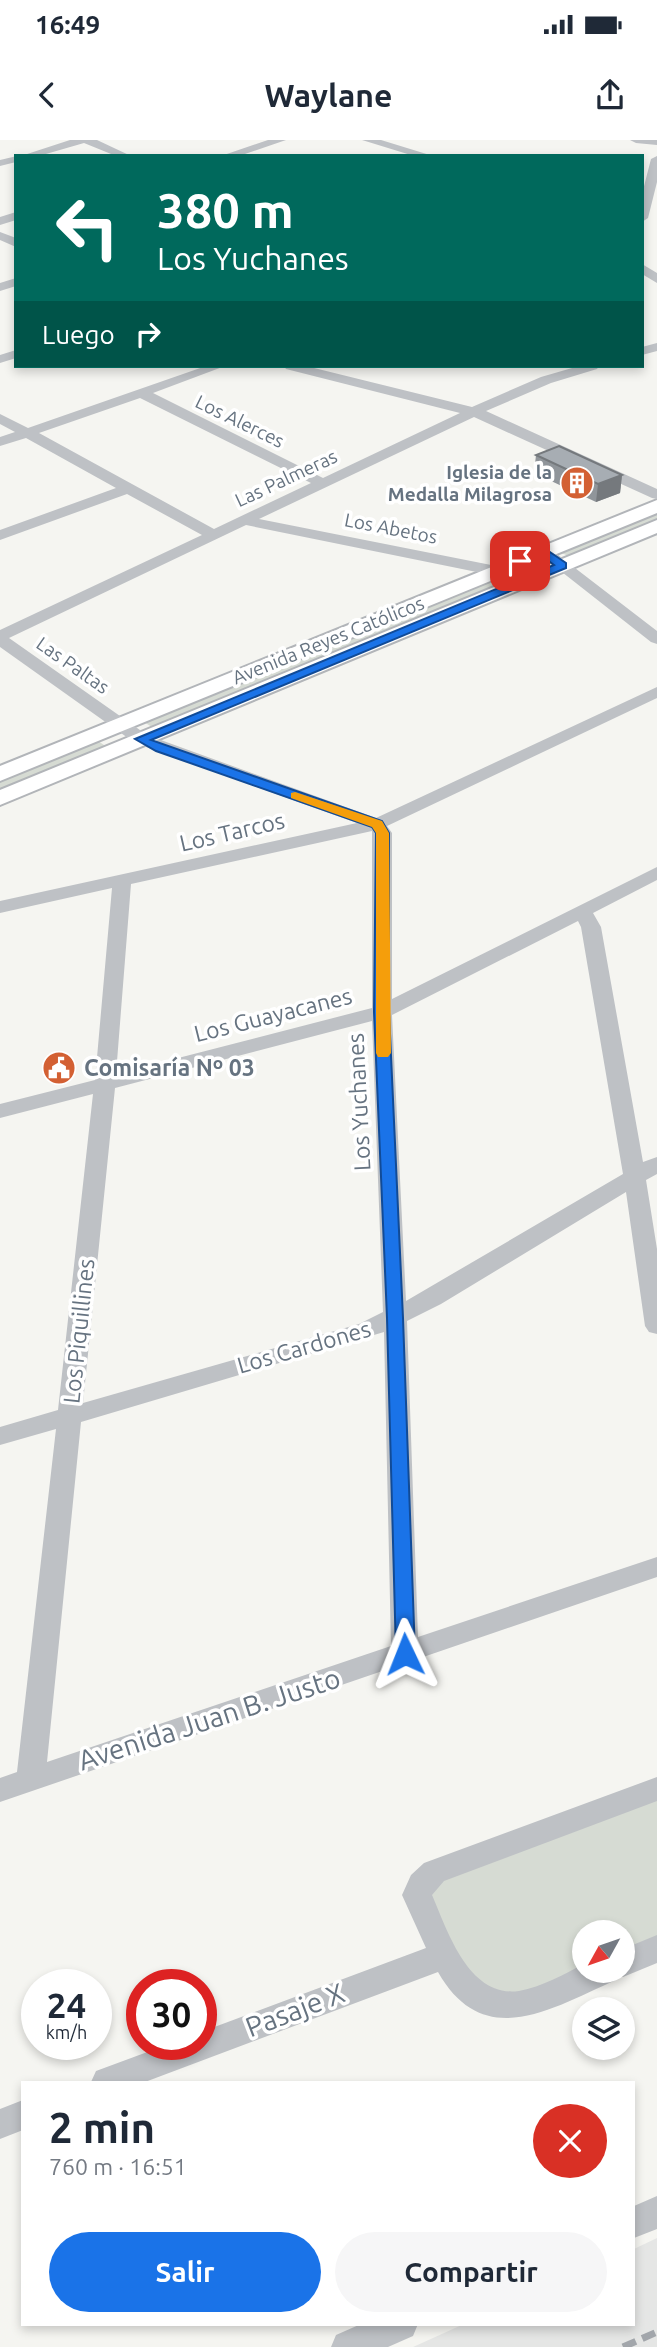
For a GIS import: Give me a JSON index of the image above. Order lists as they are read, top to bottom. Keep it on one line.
{"streets":{"main road":["Avenida Reyes Católicos"],"street":["Los Alerces","Las Palmeras","Los Abetos","Las Paltas","Los Tarcos","Los Guayacanes","Los Yuchanes","Los Piquillines","Los Cardones","Avenida Juan B. Justo","Pasaje X"]},"crossings":[["Los Alerces","Las Palmeras"],["Las Palmeras","Los Abetos"],["Las Palmeras","Las Paltas"],["Los Abetos","Avenida Reyes Católicos"],["Avenida Reyes Católicos","Las Paltas"],["Los Tarcos","Los Yuchanes"],["Los Tarcos","Los Piquillines"],["Los Guayacanes","Los Yuchanes"],["Los Guayacanes","Los Piquillines"],["Los Yuchanes","Los Cardones"],["Los Yuchanes","Avenida Juan B. Justo"],["Los Piquillines","Los Cardones"],["Los Piquillines","Avenida Juan B. Justo"]],"places":{"building":["Iglesia de la Medalla Milagrosa"],"public building":["Comisaría Nº 03"]},"north":"bottom left","page":{"status":"16:49","header":"Waylane","turn":["380 m","Los Yuchanes"],"then":"Luego","speed":"24 km/h","limit":"30","heading":["2 min","760 m · 16:51"],"buttons":["Salir","Compartir"]}}
